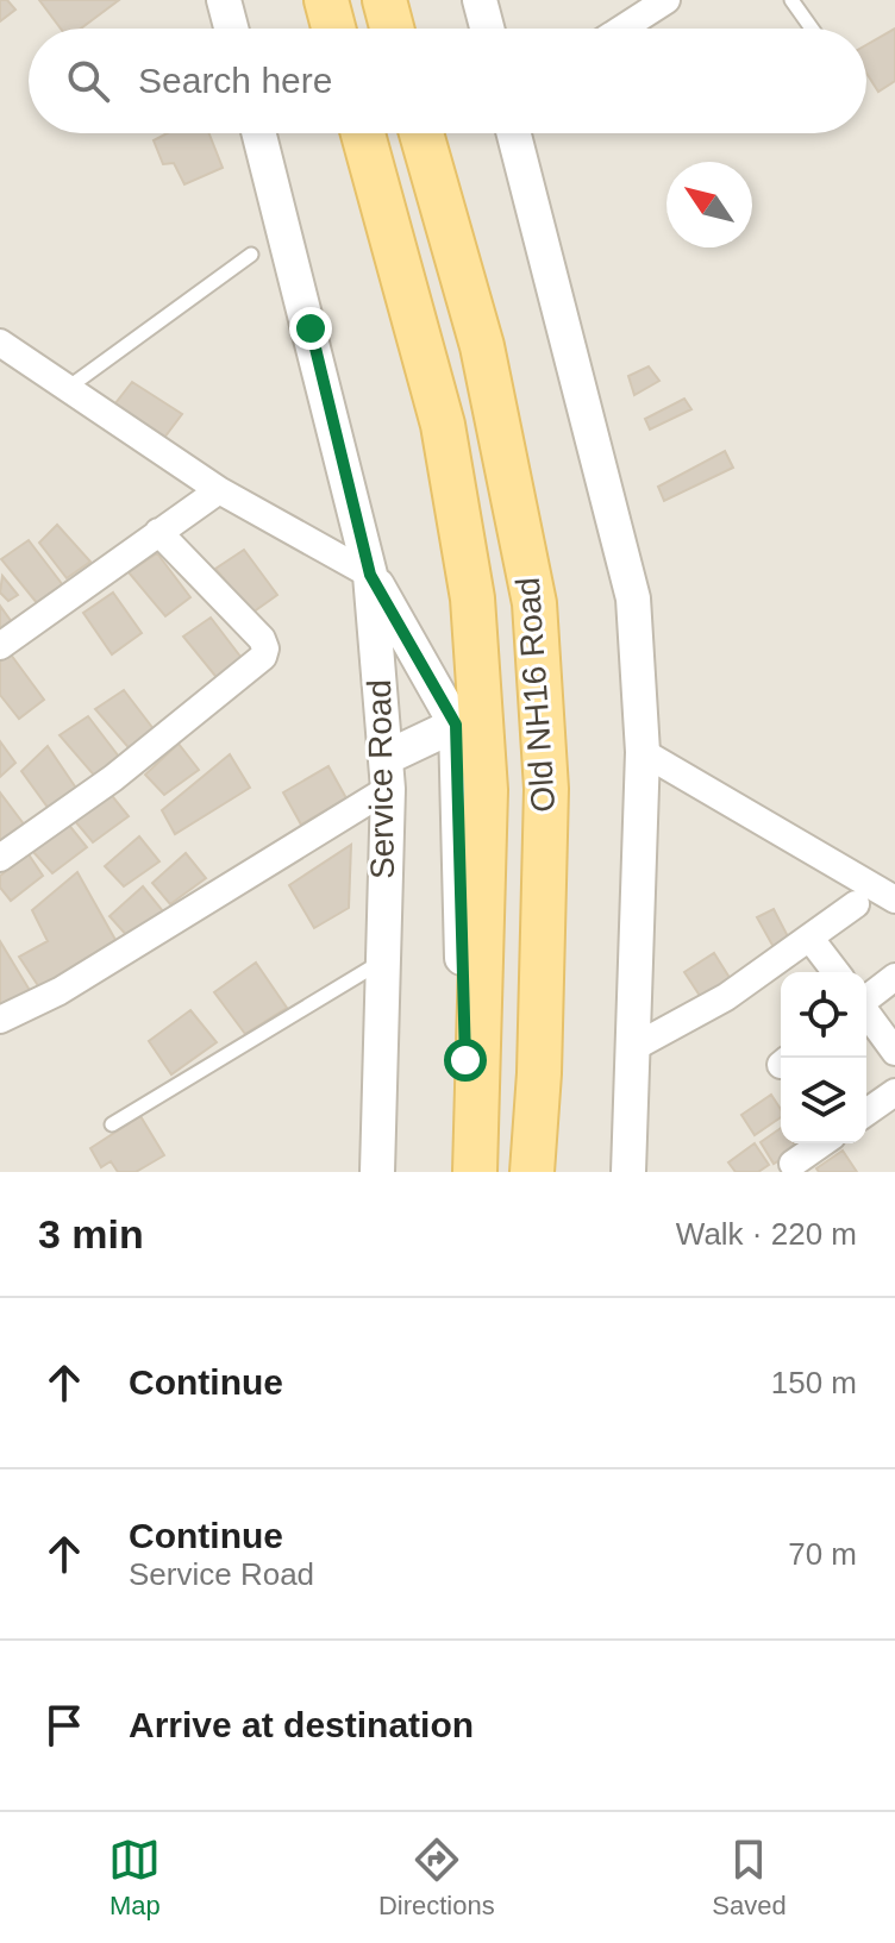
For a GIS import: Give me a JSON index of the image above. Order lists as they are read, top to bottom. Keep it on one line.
{"streets":{"main road":["Old NH16 Road"],"street":["Service Road"]},"north":"top left","page":{"search":"Search here","heading":["3 min","Walk · 220 m"],"list":[["Continue","150 m"],["Continue","Service Road","70 m"],"Arrive at destination"],"nav":["Map","Directions","Saved"]}}
